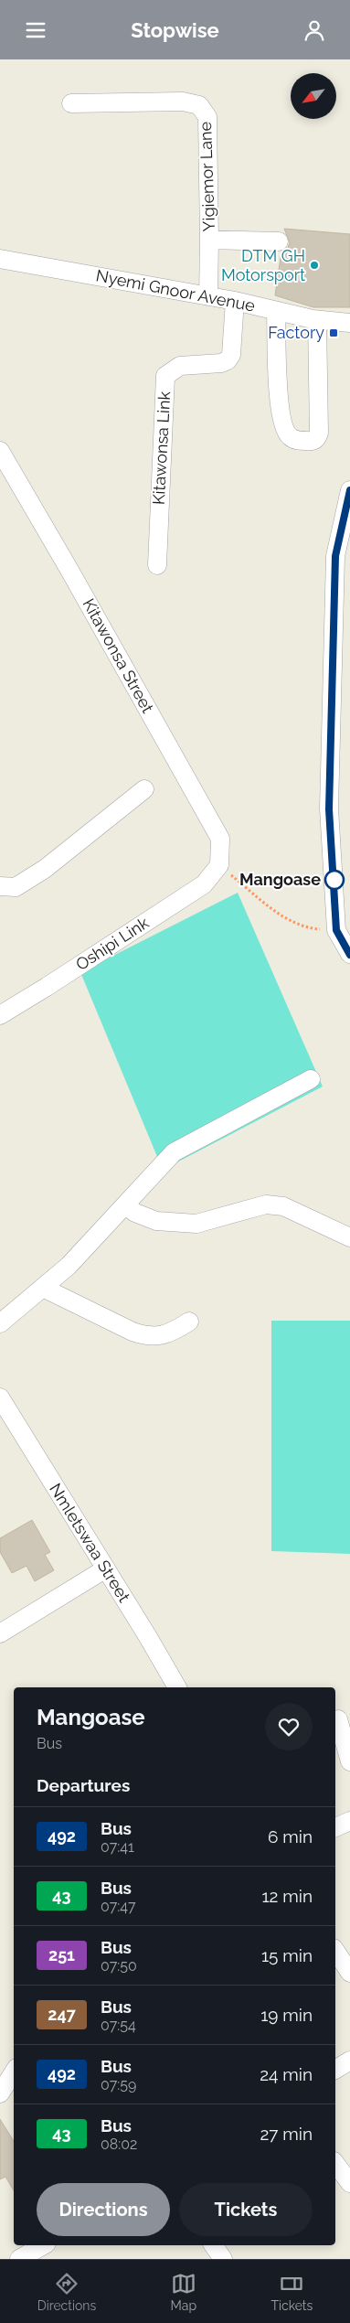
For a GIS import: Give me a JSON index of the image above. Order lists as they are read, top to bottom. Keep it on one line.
{"streets":{"street":["Yigiemor Lane","Nyemi Gnoor Avenue","Kitawonsa Link","Kitawonsa Street","Oshipi Link","Nmletswaa Street"]},"crossings":[["Yigiemor Lane","Nyemi Gnoor Avenue"],["Nyemi Gnoor Avenue","Kitawonsa Link"],["Kitawonsa Street","Oshipi Link"]],"places":{"other":["DTM GH Motorsport","Mangoase"],"transit":["Factory"]},"lines":["bus line 492"],"north":"bottom left","page":{"header":"Stopwise","heading":[["Mangoase","Bus"],"Departures"],"list":[{"mark":"492","name":"Bus","note":"07:41","value":"6 min"},{"mark":"43","name":"Bus","note":"07:47","value":"12 min"},{"mark":"251","name":"Bus","note":"07:50","value":"15 min"},{"mark":"247","name":"Bus","note":"07:54","value":"19 min"},{"mark":"492","name":"Bus","note":"07:59","value":"24 min"},{"mark":"43","name":"Bus","note":"08:02","value":"27 min"}],"buttons":["Directions","Tickets"],"tabs":["Directions","Map","Tickets"]}}
